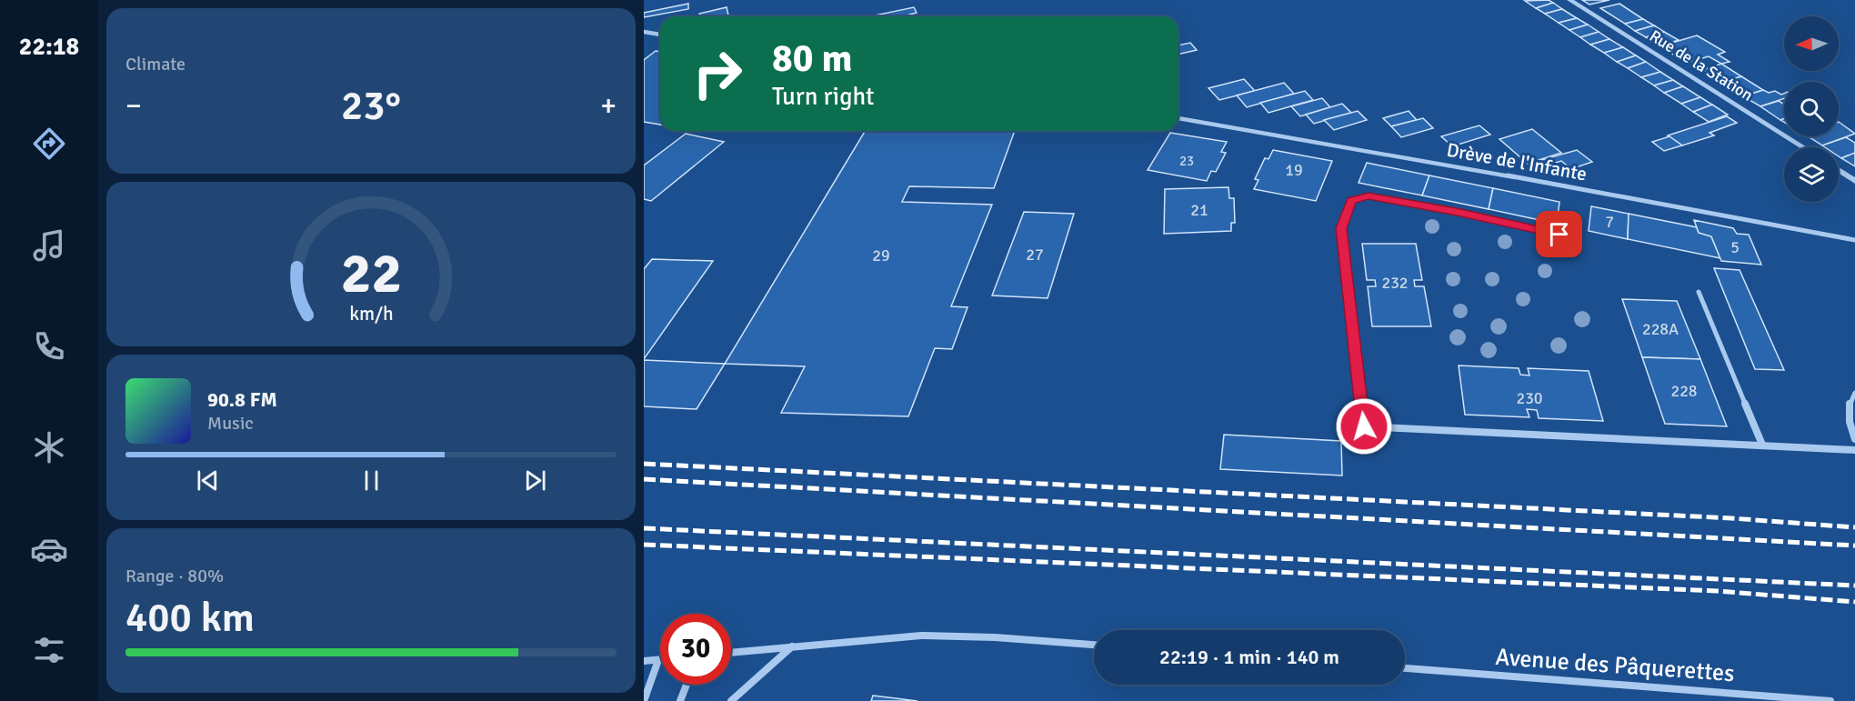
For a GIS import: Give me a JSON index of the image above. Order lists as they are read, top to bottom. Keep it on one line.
{"streets":{"street":["Rue de la Station","Drève de l'Infante","Avenue des Pâquerettes"]},"house_numbers":["23","19","21","7","5","27","29","232","228A","228","230"],"north":"left","page":{"tabs":"22:18","tile":["Climate",["Range · 80%","400 km"]],"turn":["80 m","Turn right"],"heat":["−","23°","+"],"song":["90.8 FM","Music"],"limit":"30","trip":"22:19 · 1 min · 140 m","gauge":["22","km/h"]}}
